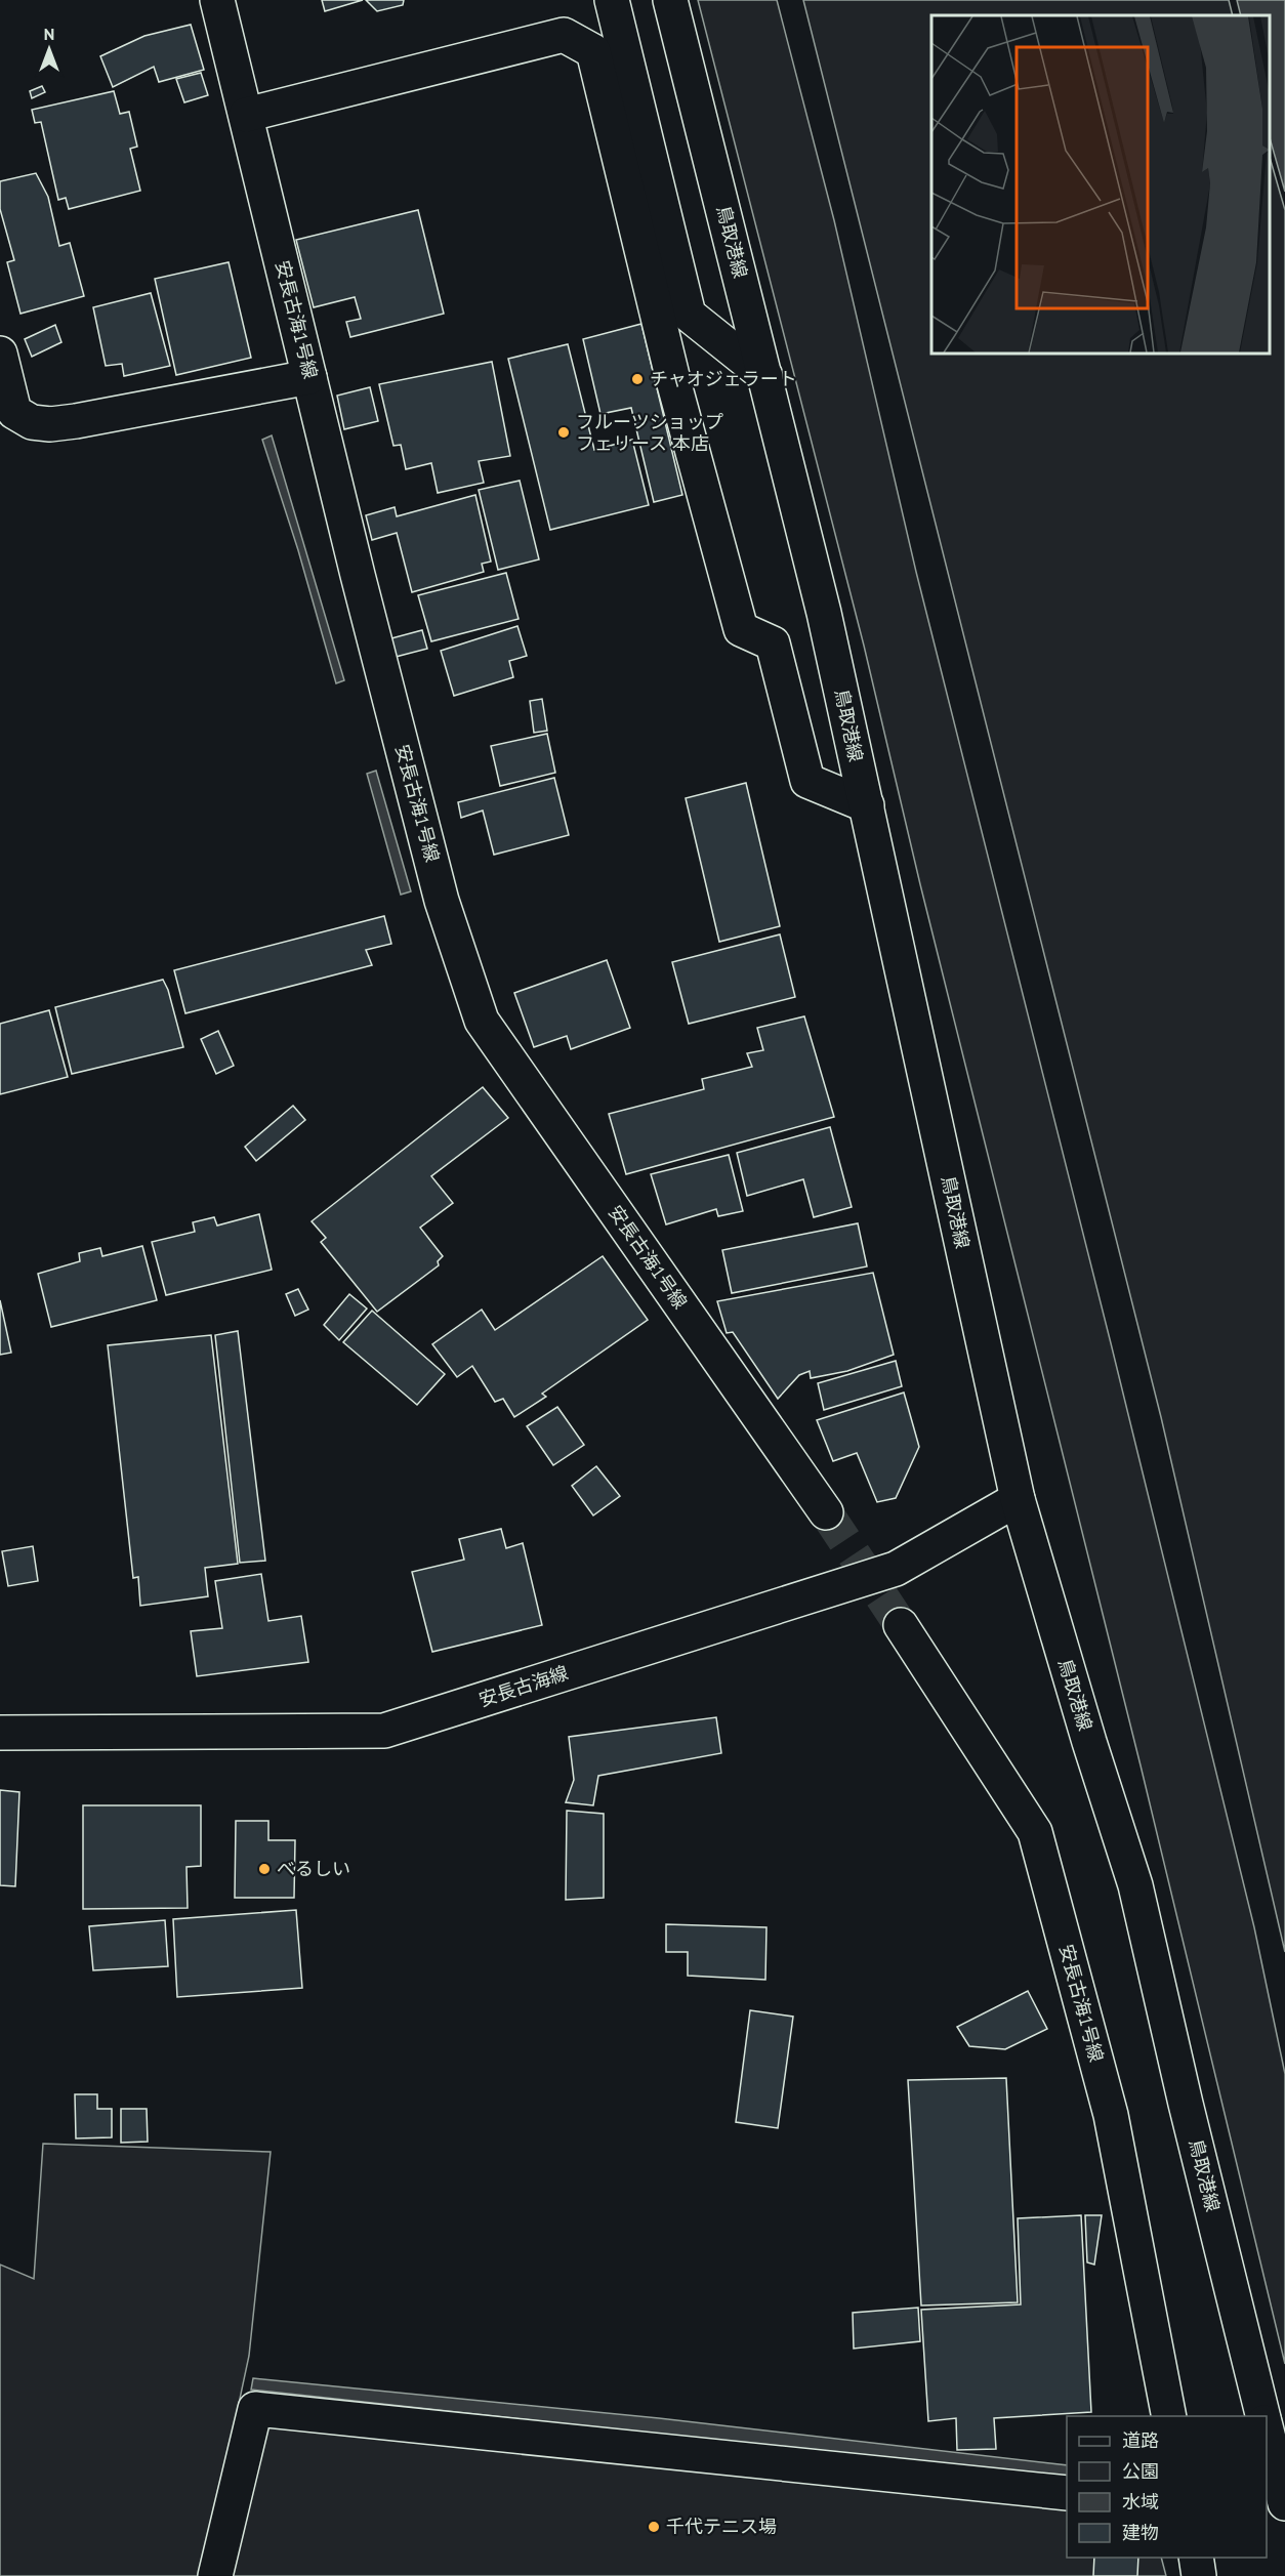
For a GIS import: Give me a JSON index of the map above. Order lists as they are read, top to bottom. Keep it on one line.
{"streets":{"street":["鳥取港線","安長古海1号線","安長古海線"]},"crossings":[["鳥取港線","安長古海線"]],"places":["チャオジェラート","フルーツショップ フェリース 本店","べるしい","千代テニス場"],"legend":["道路","公園","水域","建物"],"north":"top"}
